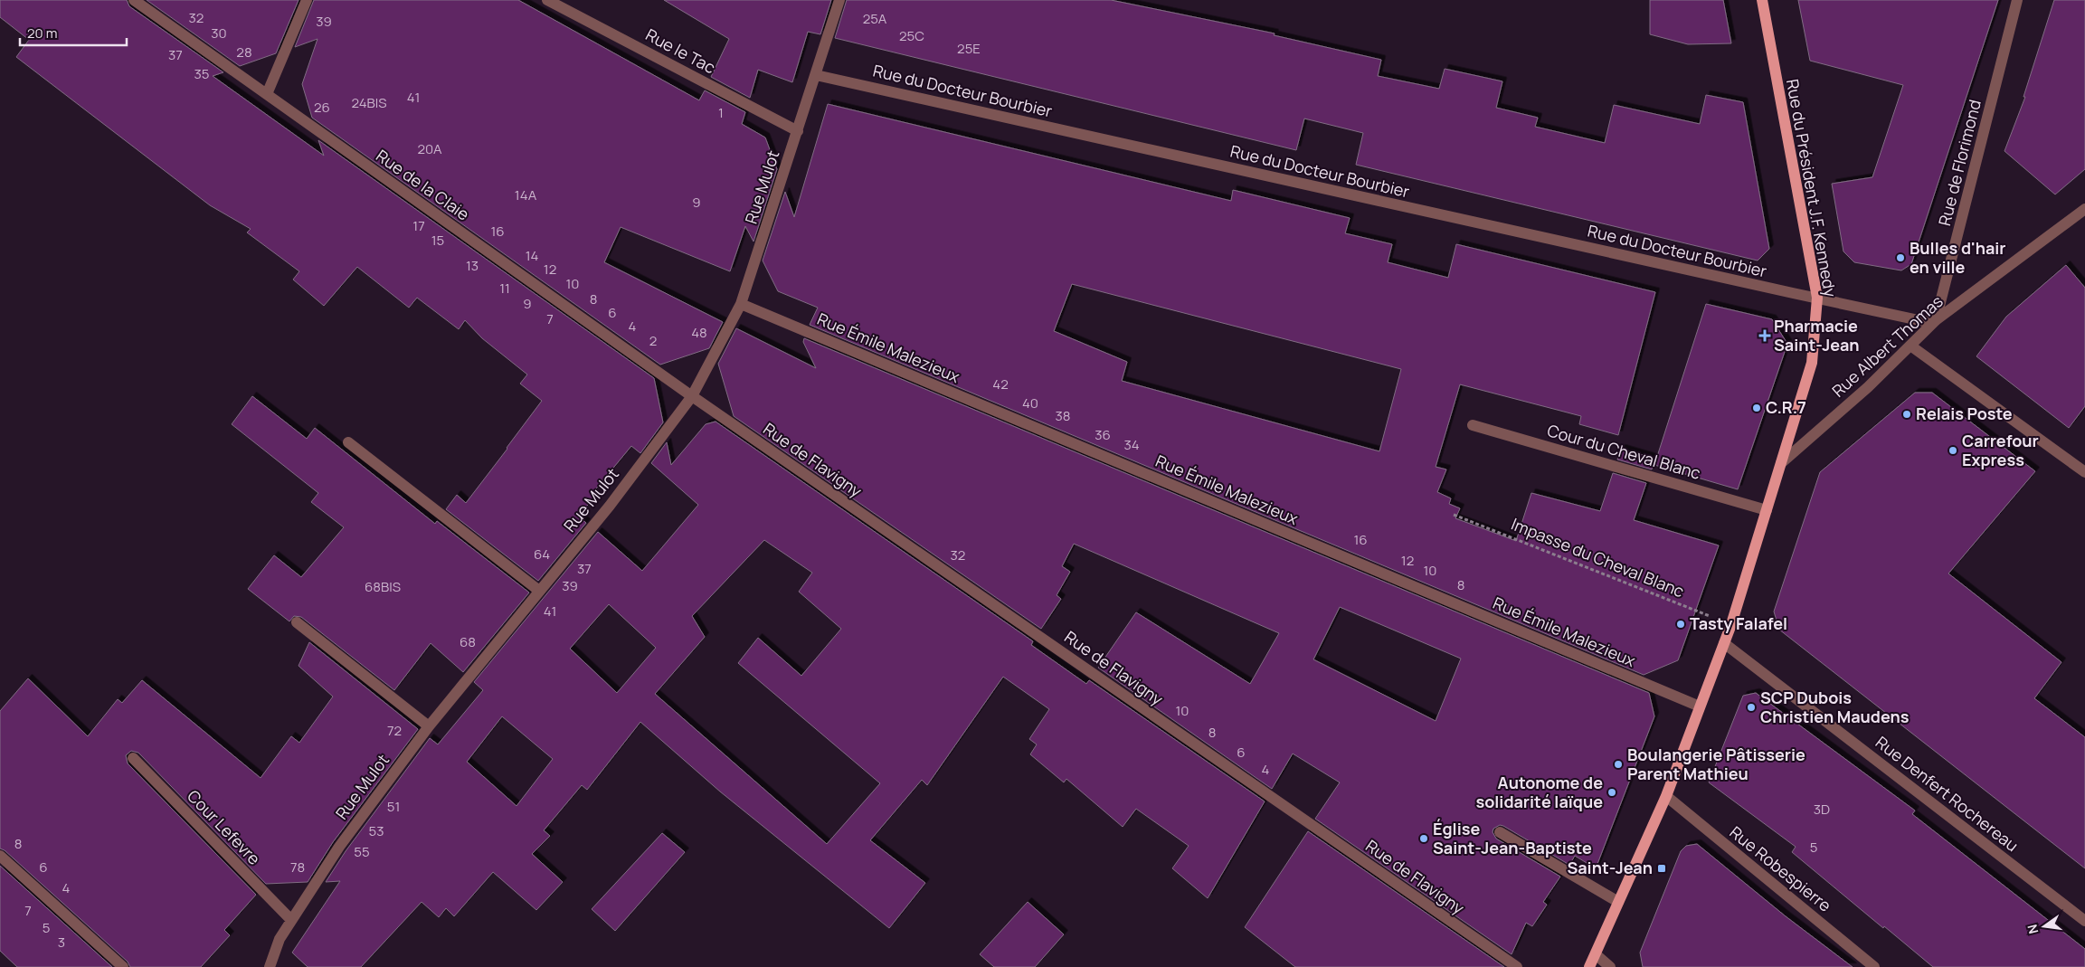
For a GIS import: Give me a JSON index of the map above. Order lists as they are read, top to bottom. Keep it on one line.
{"streets":{"main road":["Rue du Président J.F. Kennedy"],"street":["Rue le Tac","Rue du Docteur Bourbier","Rue de Florimond","Rue de la Claie","Rue Mulot","Rue Albert Thomas","Rue Émile Malezieux","Cour du Cheval Blanc","Rue de Flavigny","Rue Denfert Rochereau","Cour Lefevre","Rue Robespierre"],"path":["Impasse du Cheval Blanc"]},"crossings":[["Rue le Tac","Rue Mulot"],["Rue du Docteur Bourbier","Rue Mulot"],["Rue du Docteur Bourbier","Rue du Président J.F. Kennedy"],["Rue de Florimond","Rue Albert Thomas"],["Rue de la Claie","Rue Mulot"],["Rue de la Claie","Rue de Flavigny"],["Rue Mulot","Rue Émile Malezieux"],["Rue Mulot","Rue de Flavigny"],["Rue Mulot","Cour Lefevre"],["Rue du Président J.F. Kennedy","Rue Albert Thomas"],["Rue du Président J.F. Kennedy","Rue Émile Malezieux"],["Rue du Président J.F. Kennedy","Cour du Cheval Blanc"],["Rue du Président J.F. Kennedy","Impasse du Cheval Blanc"],["Rue du Président J.F. Kennedy","Rue Denfert Rochereau"],["Rue du Président J.F. Kennedy","Rue Robespierre"]],"places":{"other":["Bulles d'hair en ville","C.R.7","Relais Poste","Carrefour Express","Tasty Falafel","SCP Dubois Christien Maudens","Boulangerie Pâtisserie Parent Mathieu","Autonome de solidarité laïque","Église Saint-Jean-Baptiste"],"health":["Pharmacie Saint-Jean"],"transit":["Saint-Jean"]},"house_numbers":["32","25A","39","30","25C","25E","28","37","35","41","24BIS","26","1","20A","14A","9","17","16","15","14","13","12","10","11","8","9","6","7","4","48","2","42","40","38","36","34","16","64","32","12","37","10","8","39","68BIS","41","68","10","72","8","6","4","51","3D","53","8","5","55","6","78","4","7","5","3"],"scale_bar":"20 m","north":"left"}
